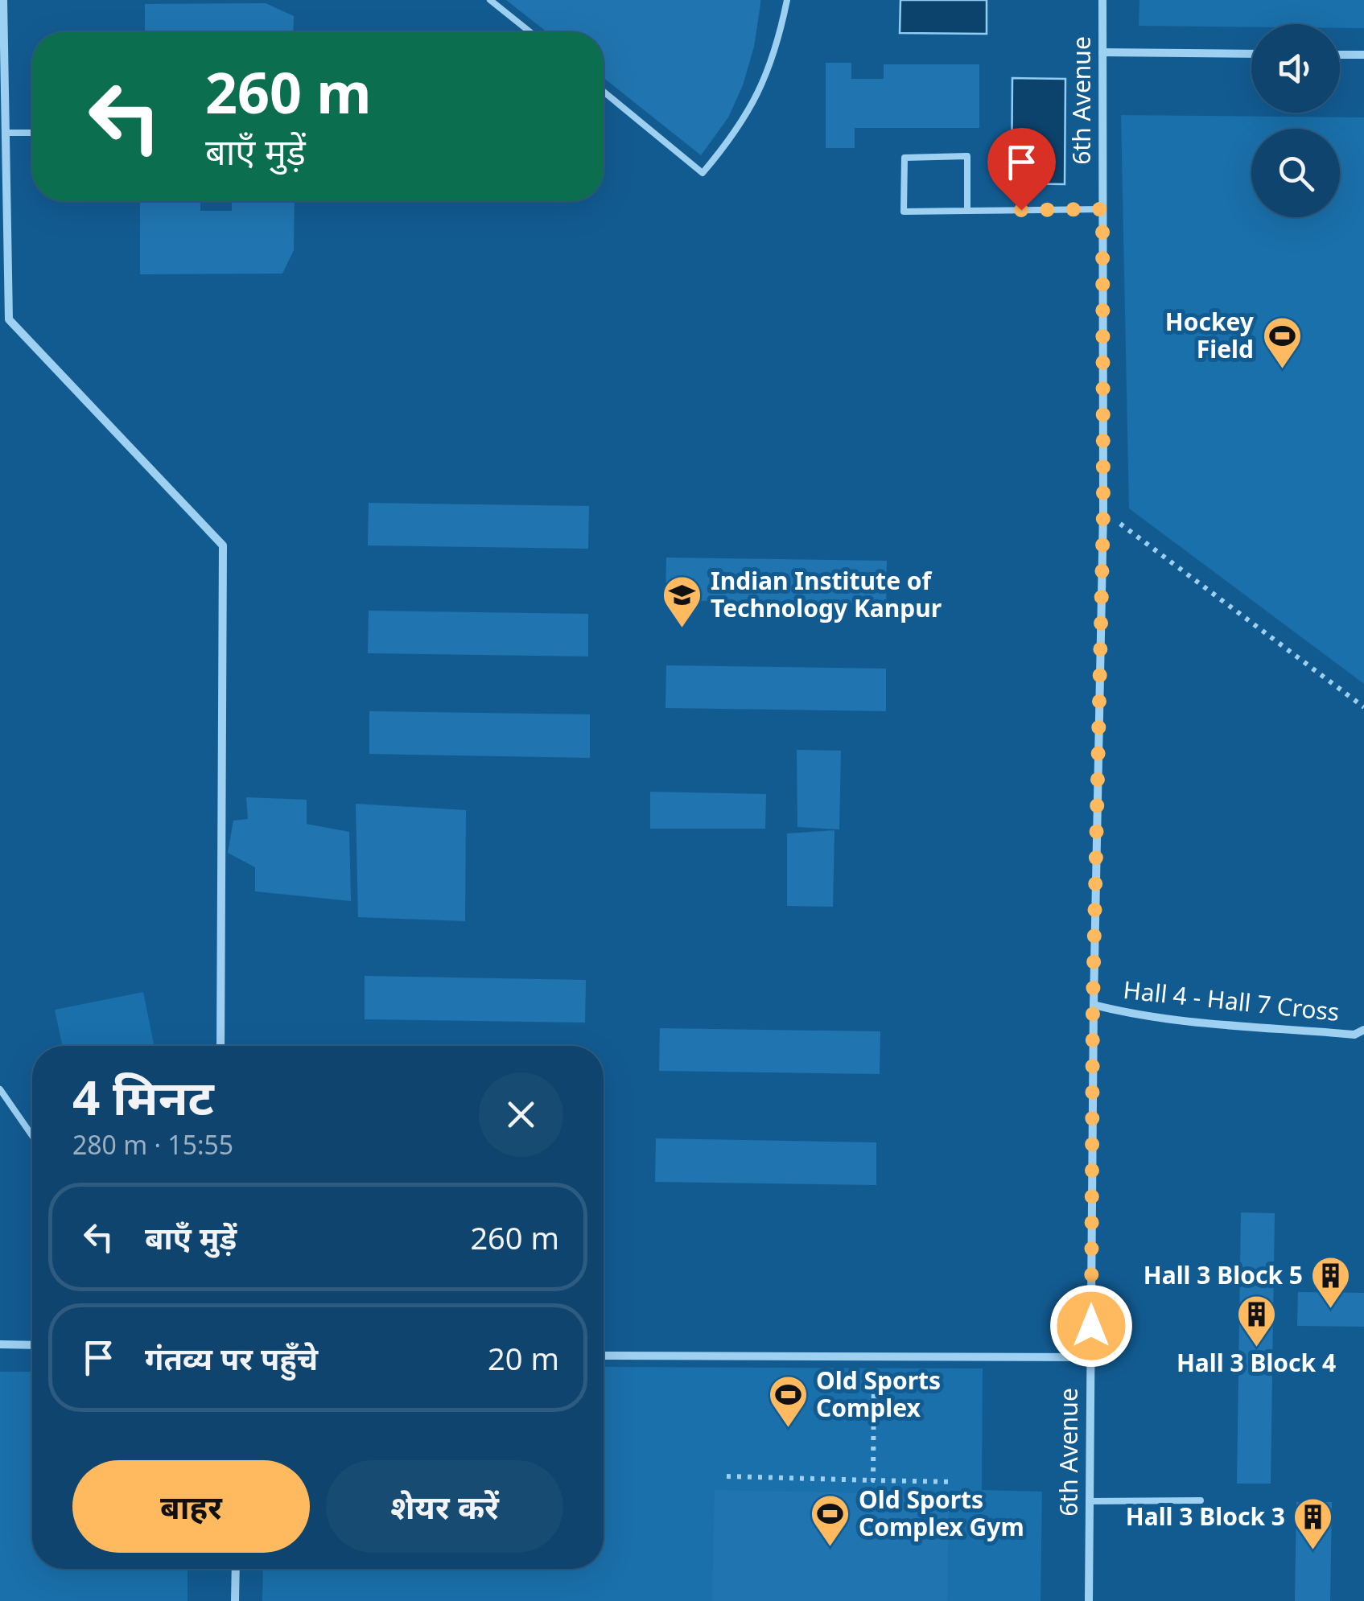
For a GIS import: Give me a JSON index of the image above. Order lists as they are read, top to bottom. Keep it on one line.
{"streets":{"street":["6th Avenue","Hall 4 - Hall 7 Cross"]},"crossings":[["6th Avenue","Hall 4 - Hall 7 Cross"]],"places":{"sports":["Hockey Field","Old Sports Complex","Old Sports Complex Gym"],"school or university":["Indian Institute of Technology Kanpur"],"building":["Hall 3 Block 5","Hall 3 Block 4","Hall 3 Block 3"]},"page":{"turn":["260 m","बाएँ मुड़ें"],"heading":["4 मिनट","280 m · 15:55"],"list":[{"name":"बाएँ मुड़ें","value":"260 m"},{"name":"गंतव्य पर पहुँचे","value":"20 m"}],"buttons":["बाहर","शेयर करें"]}}
